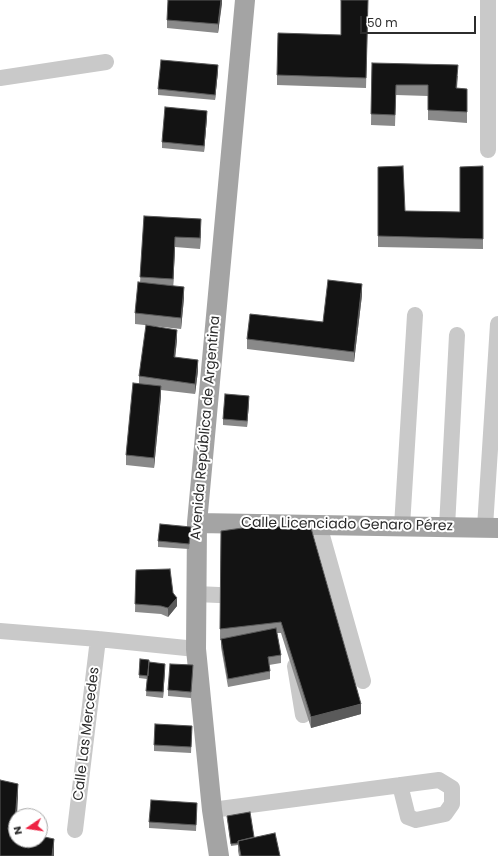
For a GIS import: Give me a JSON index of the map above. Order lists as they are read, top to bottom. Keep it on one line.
{"streets":{"main road":["Avenida República de Argentina","Calle Licenciado Genaro Pérez"],"street":["Calle Las Mercedes"]},"crossings":[["Avenida República de Argentina","Calle Licenciado Genaro Pérez"]],"scale_bar":"50 m","north":"left"}
